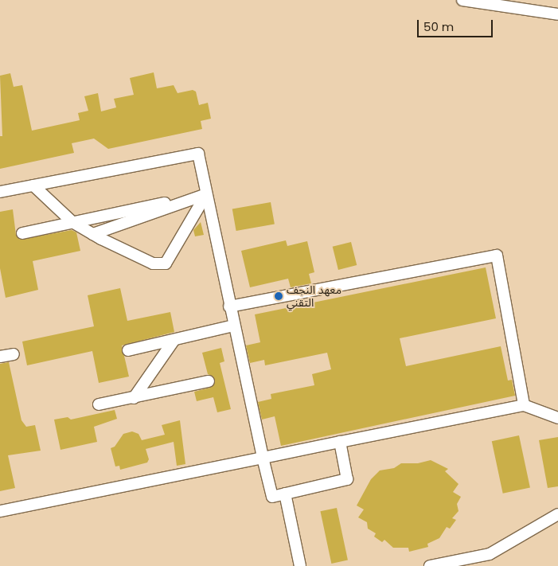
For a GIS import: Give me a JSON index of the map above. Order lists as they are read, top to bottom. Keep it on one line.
{"places":["معهد النجف التقني"],"scale_bar":"50 m"}
